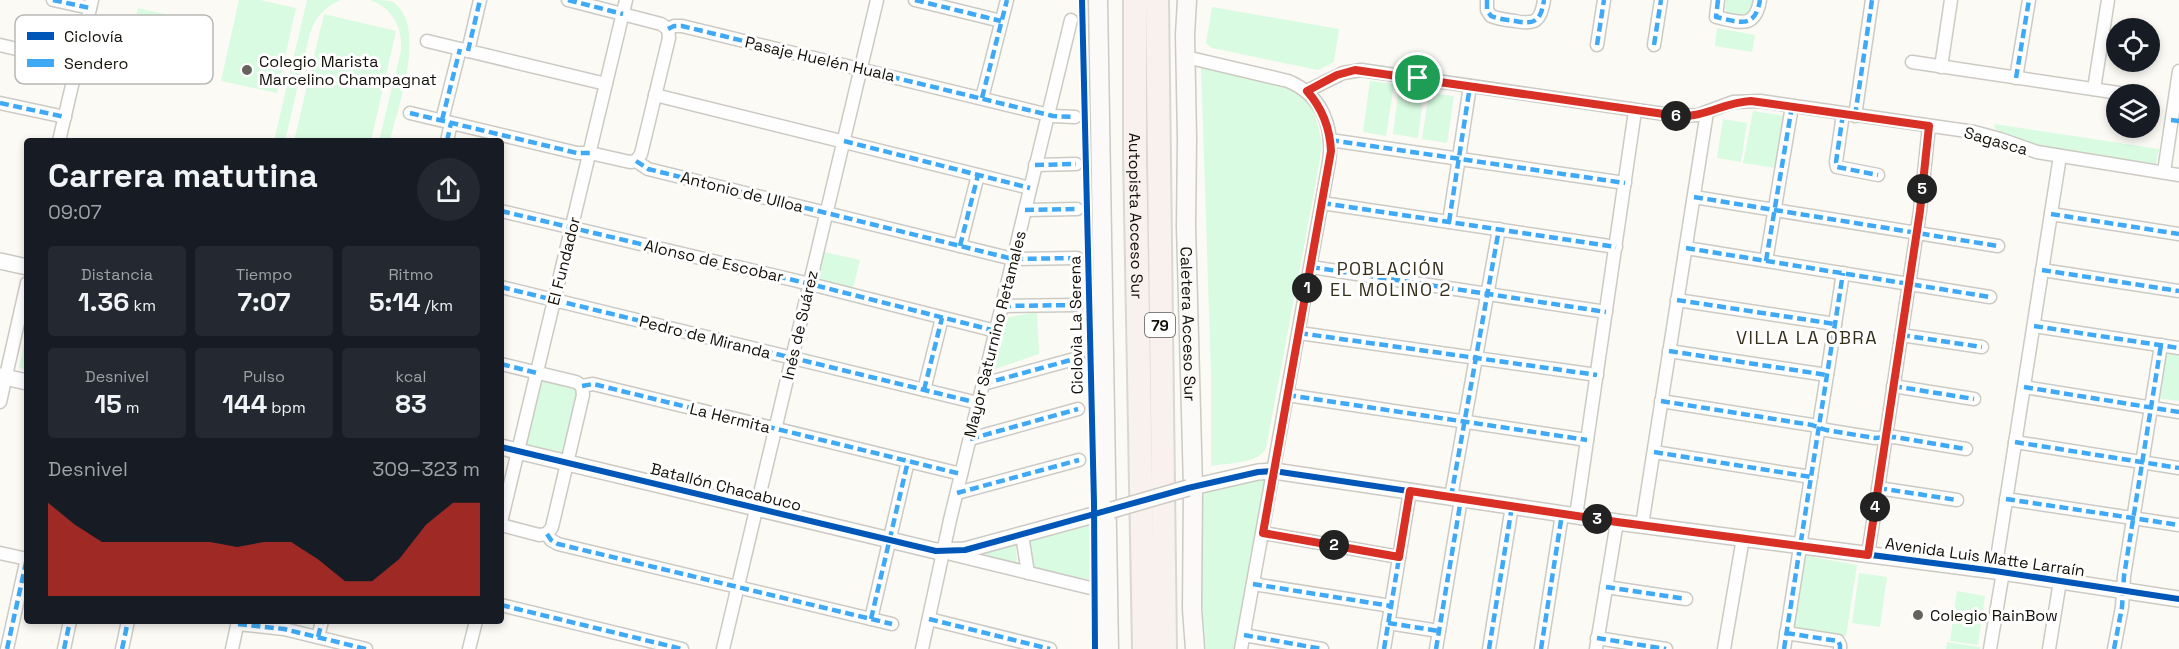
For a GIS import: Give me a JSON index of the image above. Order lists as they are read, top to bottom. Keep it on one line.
{"streets":{"highway":["Autopista Acceso Sur","79"],"main road":["Caletera Acceso Sur"],"street":["Pasaje Huelén Huala","Sagasca","Antonio de Ulloa","El Fundador","Alonso de Escobar","Inés de Suárez","Mayor Saturnino Retamales","Pedro de Miranda","La Hermita","Batallón Chacabuco","Avenida Luis Matte Larraín"],"cycle path":["Ciclovìa La Serena"]},"crossings":[["Pasaje Huelén Huala","El Fundador"],["Pasaje Huelén Huala","Inés de Suárez"],["Pasaje Huelén Huala","Mayor Saturnino Retamales"],["Antonio de Ulloa","El Fundador"],["Antonio de Ulloa","Inés de Suárez"],["Antonio de Ulloa","Mayor Saturnino Retamales"],["El Fundador","Alonso de Escobar"],["El Fundador","Pedro de Miranda"],["El Fundador","La Hermita"],["El Fundador","Batallón Chacabuco"],["Alonso de Escobar","Inés de Suárez"],["Alonso de Escobar","Mayor Saturnino Retamales"],["Inés de Suárez","Pedro de Miranda"],["Inés de Suárez","La Hermita"],["Inés de Suárez","Batallón Chacabuco"],["Caletera Acceso Sur","Avenida Luis Matte Larraín"],["Mayor Saturnino Retamales","Pedro de Miranda"],["Mayor Saturnino Retamales","La Hermita"],["Mayor Saturnino Retamales","Batallón Chacabuco"],["Batallón Chacabuco","Avenida Luis Matte Larraín"]],"districts":["POBLACIÓN EL MOLINO 2","VILLA LA OBRA"],"places":["Colegio Marista Marcelino Champagnat","Colegio RainBow"],"legend":["Ciclovía","Sendero"],"page":{"pins":["6","5","1","4","3","2"],"heading":["Carrera matutina","09:07"],"stats":[["Distancia","1.36 km"],["Tiempo","7:07"],["Ritmo","5:14 /km"],["Desnivel","15 m"],["Pulso","144 bpm"],["kcal","83"]],"chart":["Desnivel","309–323 m"]}}
